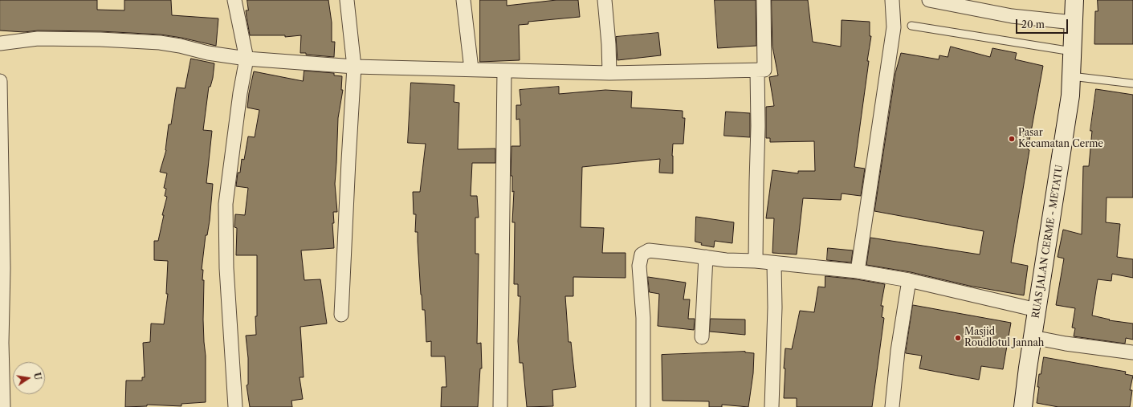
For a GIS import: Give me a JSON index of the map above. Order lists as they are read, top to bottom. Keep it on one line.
{"streets":{"main road":["RUAS JALAN CERME - METATU"]},"places":["Pasar Kecamatan Cerme","Masjid Roudlotul Jannah"],"scale_bar":"20 m","north":"right"}
